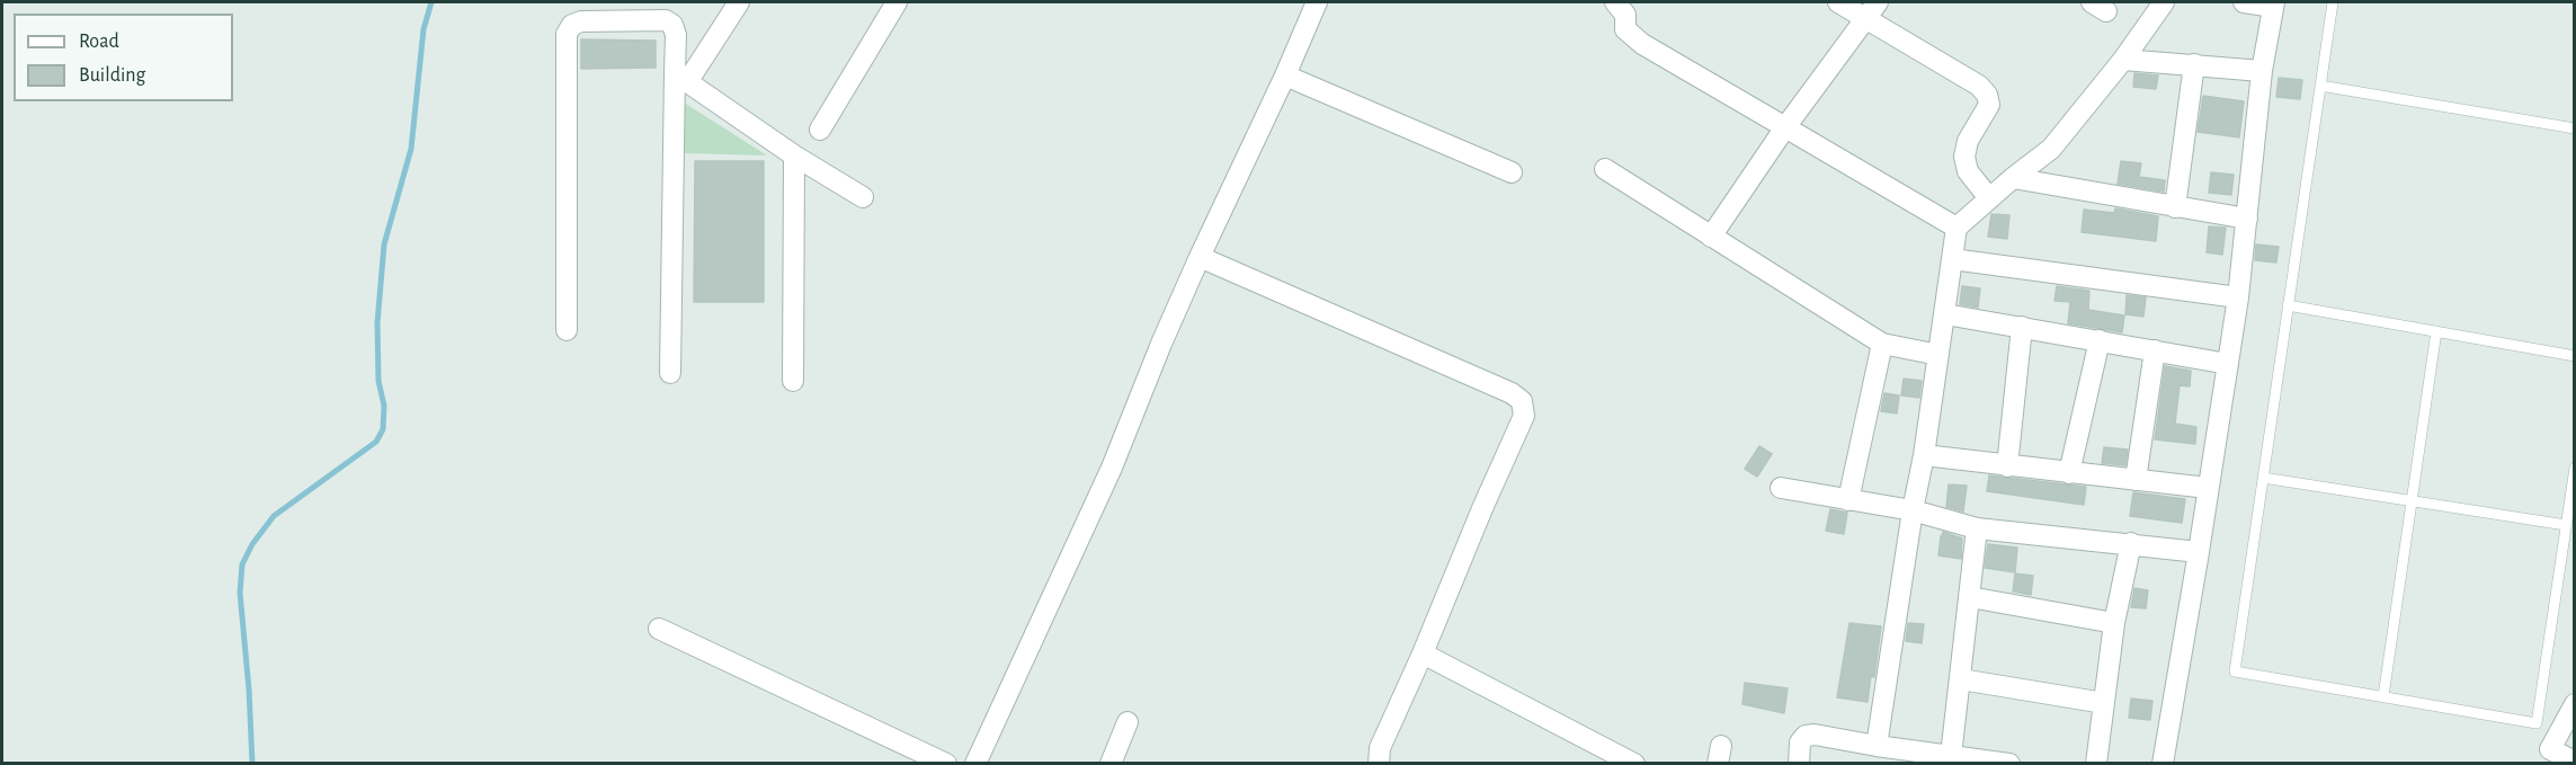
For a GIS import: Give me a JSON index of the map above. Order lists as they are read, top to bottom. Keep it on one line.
{"legend":["Road","Building"]}
